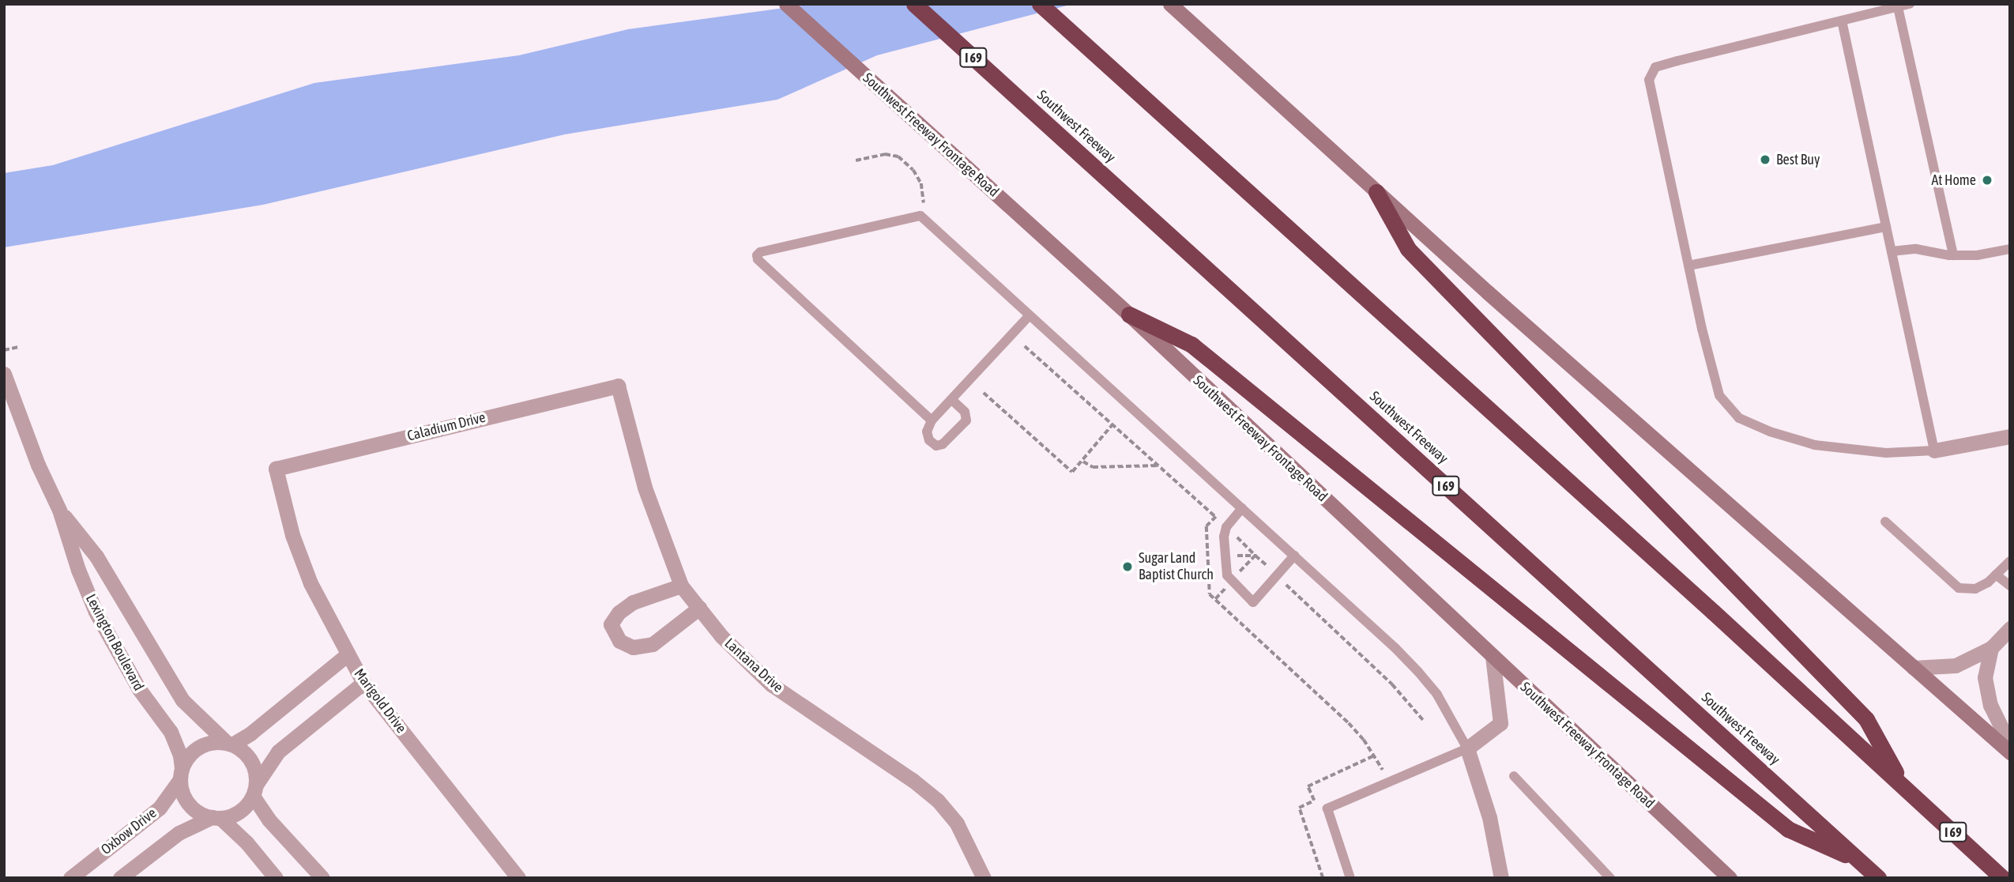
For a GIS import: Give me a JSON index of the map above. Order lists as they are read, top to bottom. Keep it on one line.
{"streets":{"highway":["I 69","Southwest Freeway"],"main road":["Southwest Freeway Frontage Road"],"street":["Caladium Drive","Lexington Boulevard","Lantana Drive","Marigold Drive","Oxbow Drive"]},"crossings":[["Caladium Drive","Lantana Drive"],["Caladium Drive","Marigold Drive"],["Lexington Boulevard","Oxbow Drive"]],"places":["Best Buy","At Home","Sugar Land Baptist Church"]}
